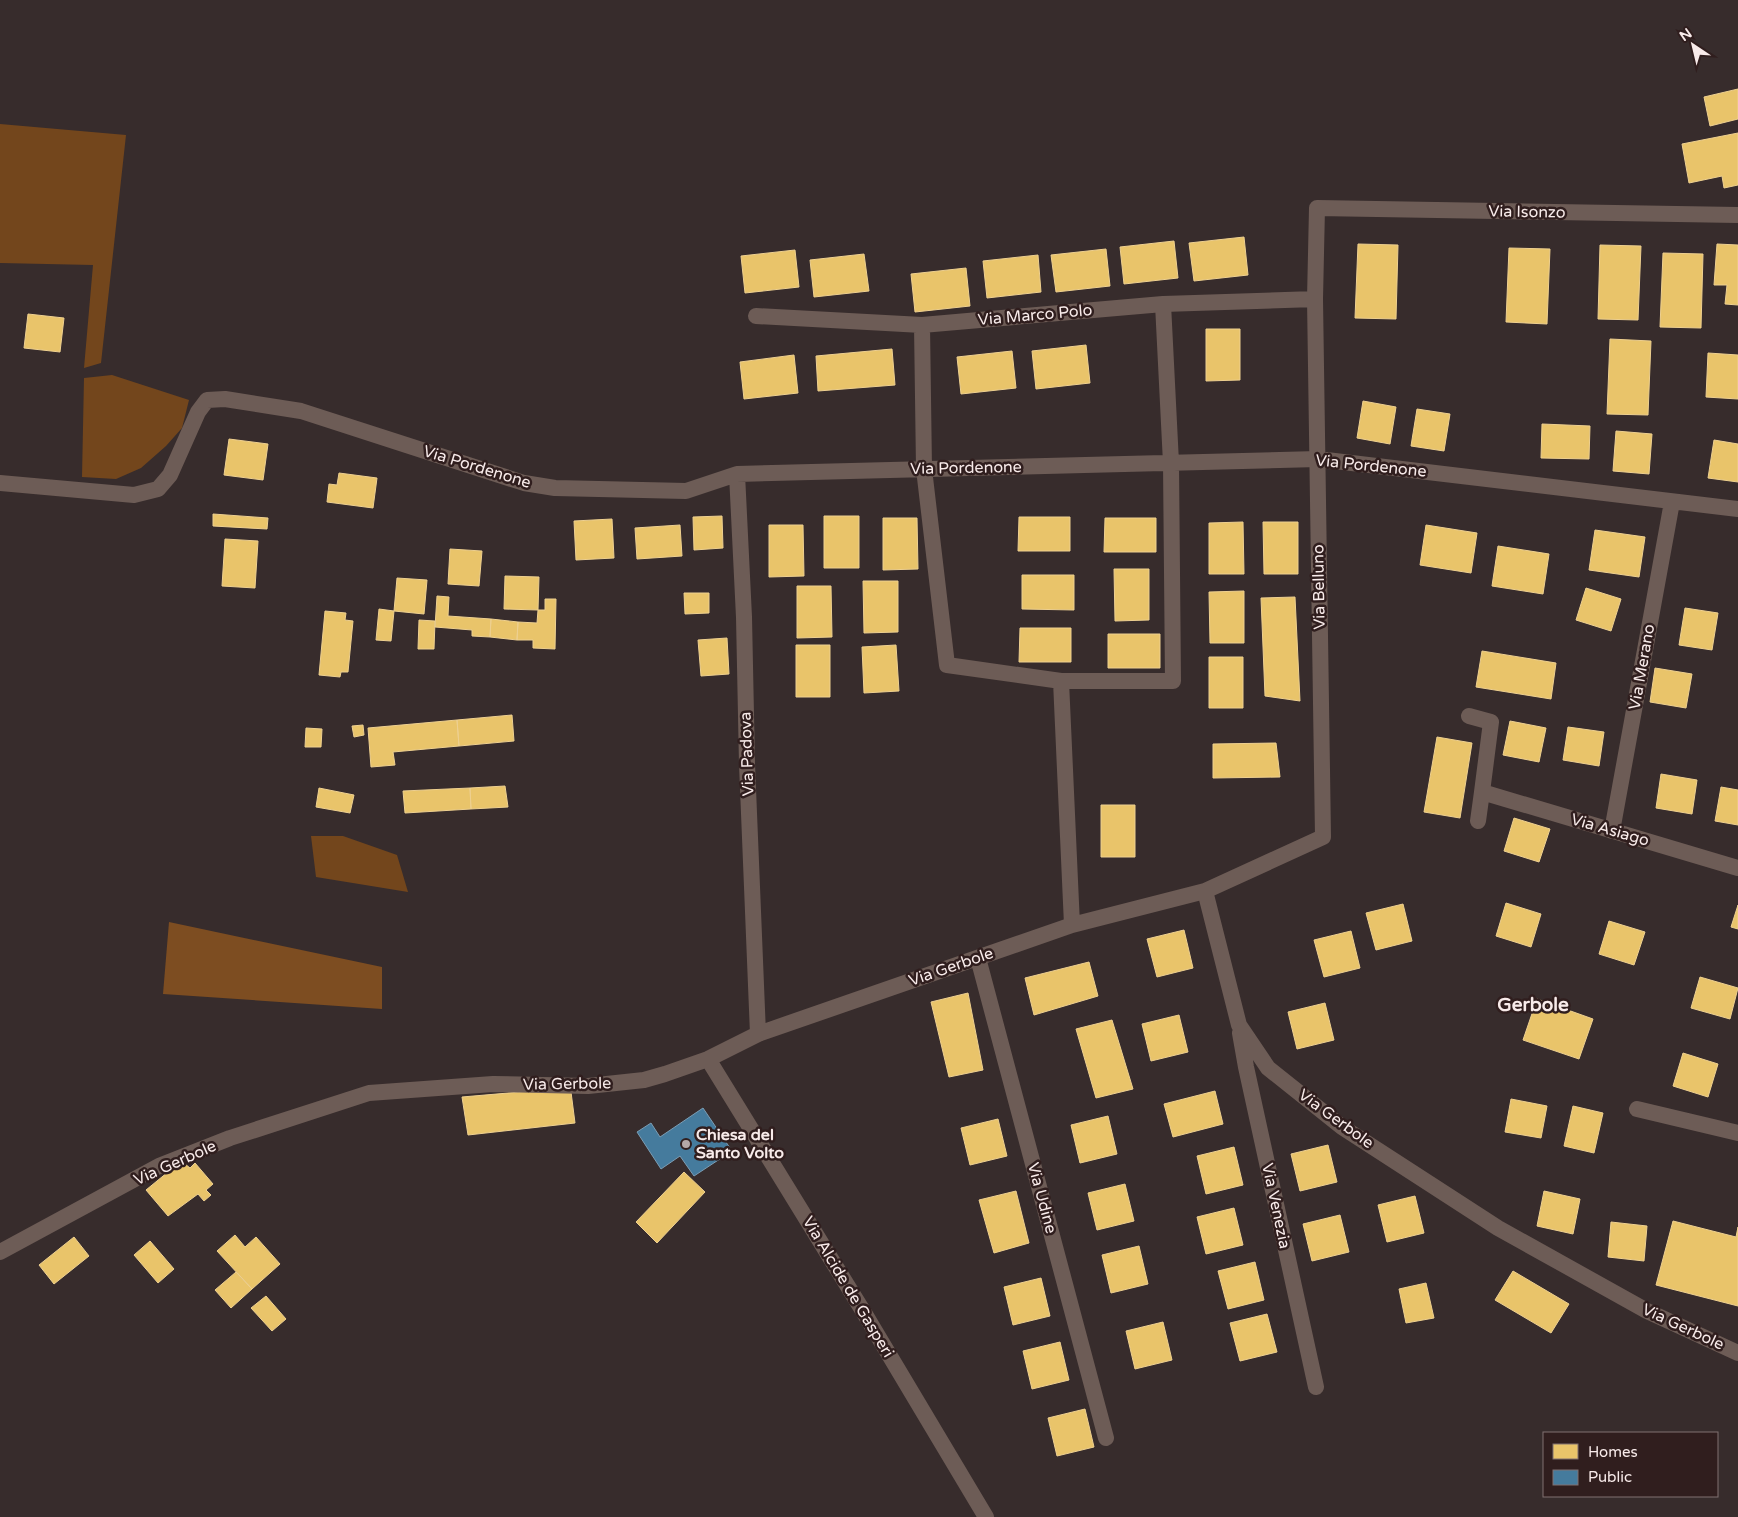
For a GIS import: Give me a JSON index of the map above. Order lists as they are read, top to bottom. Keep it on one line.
{"streets":{"street":["Via Isonzo","Via Marco Polo","Via Pordenone","Via Belluno","Via Merano","Via Padova","Via Asiago","Via Gerbole","Via Udine","Via Venezia","Via Alcide de Gasperi"]},"crossings":[["Via Isonzo","Via Belluno"],["Via Marco Polo","Via Belluno"],["Via Pordenone","Via Belluno"],["Via Pordenone","Via Merano"],["Via Pordenone","Via Padova"],["Via Belluno","Via Gerbole"],["Via Merano","Via Asiago"],["Via Padova","Via Gerbole"],["Via Gerbole","Via Udine"],["Via Gerbole","Via Venezia"],["Via Gerbole","Via Alcide de Gasperi"]],"districts":["Gerbole"],"places":["Chiesa del Santo Volto"],"legend":["Homes","Public"],"north":"top left"}
